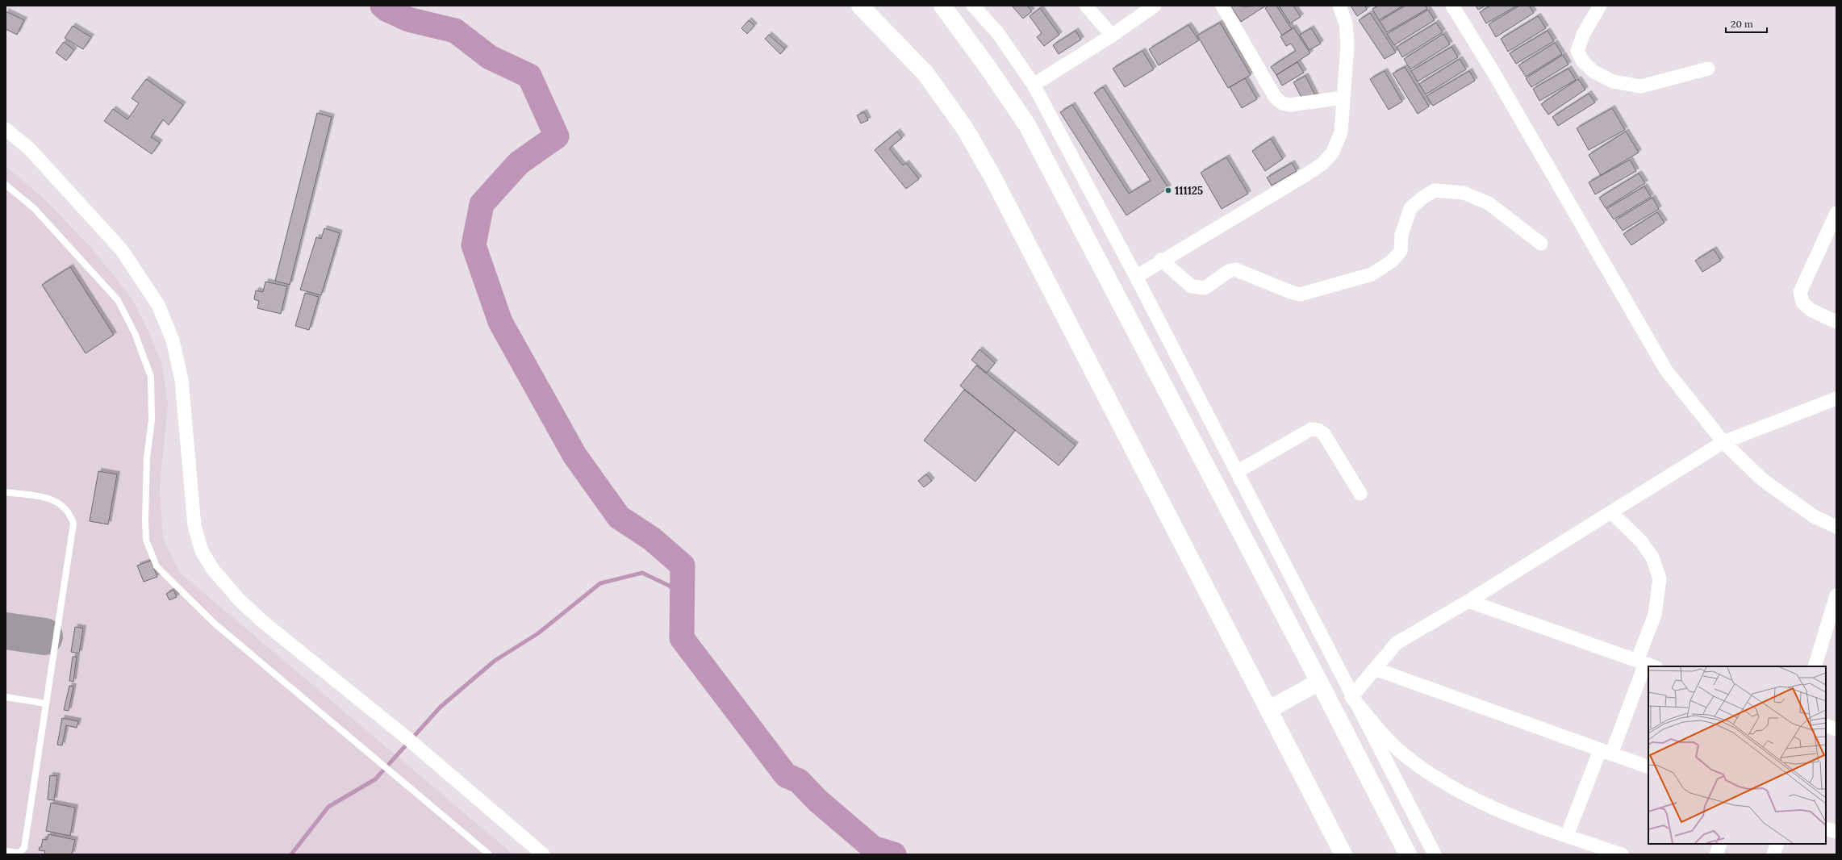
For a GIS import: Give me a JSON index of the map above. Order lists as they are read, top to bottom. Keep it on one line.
{"places":["111125"],"scale_bar":"20 m"}
